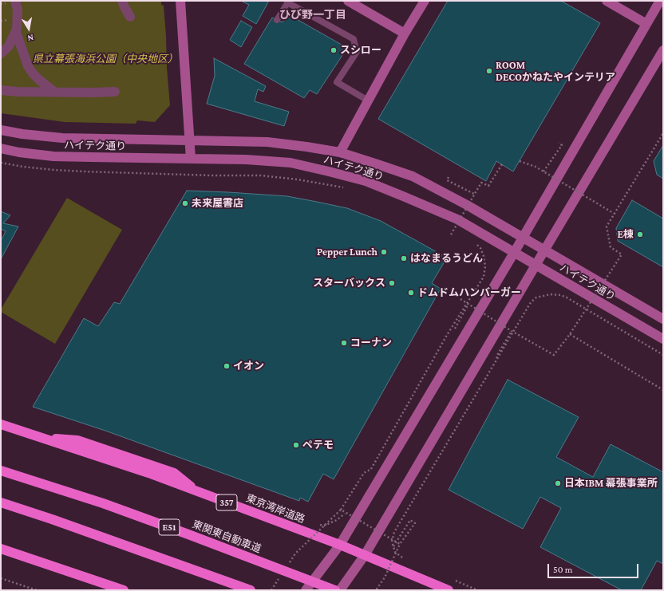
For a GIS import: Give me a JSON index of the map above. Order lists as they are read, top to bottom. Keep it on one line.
{"streets":{"highway":["357","東京湾岸道路","E51","東関東自動車道"],"street":["ハイテク通り"]},"districts":["ひび野一丁目"],"parks":["県立幕張海浜公園（中央地区）"],"places":["スシロー","ROOM DECOかねたやインテリア","未来屋書店","E棟","Pepper Lunch","はなまるうどん","スターバックス","ドムドムハンバーガー","コーナン","イオン","ペテモ","日本IBM 幕張事業所"],"scale_bar":"50 m","north":"bottom"}
